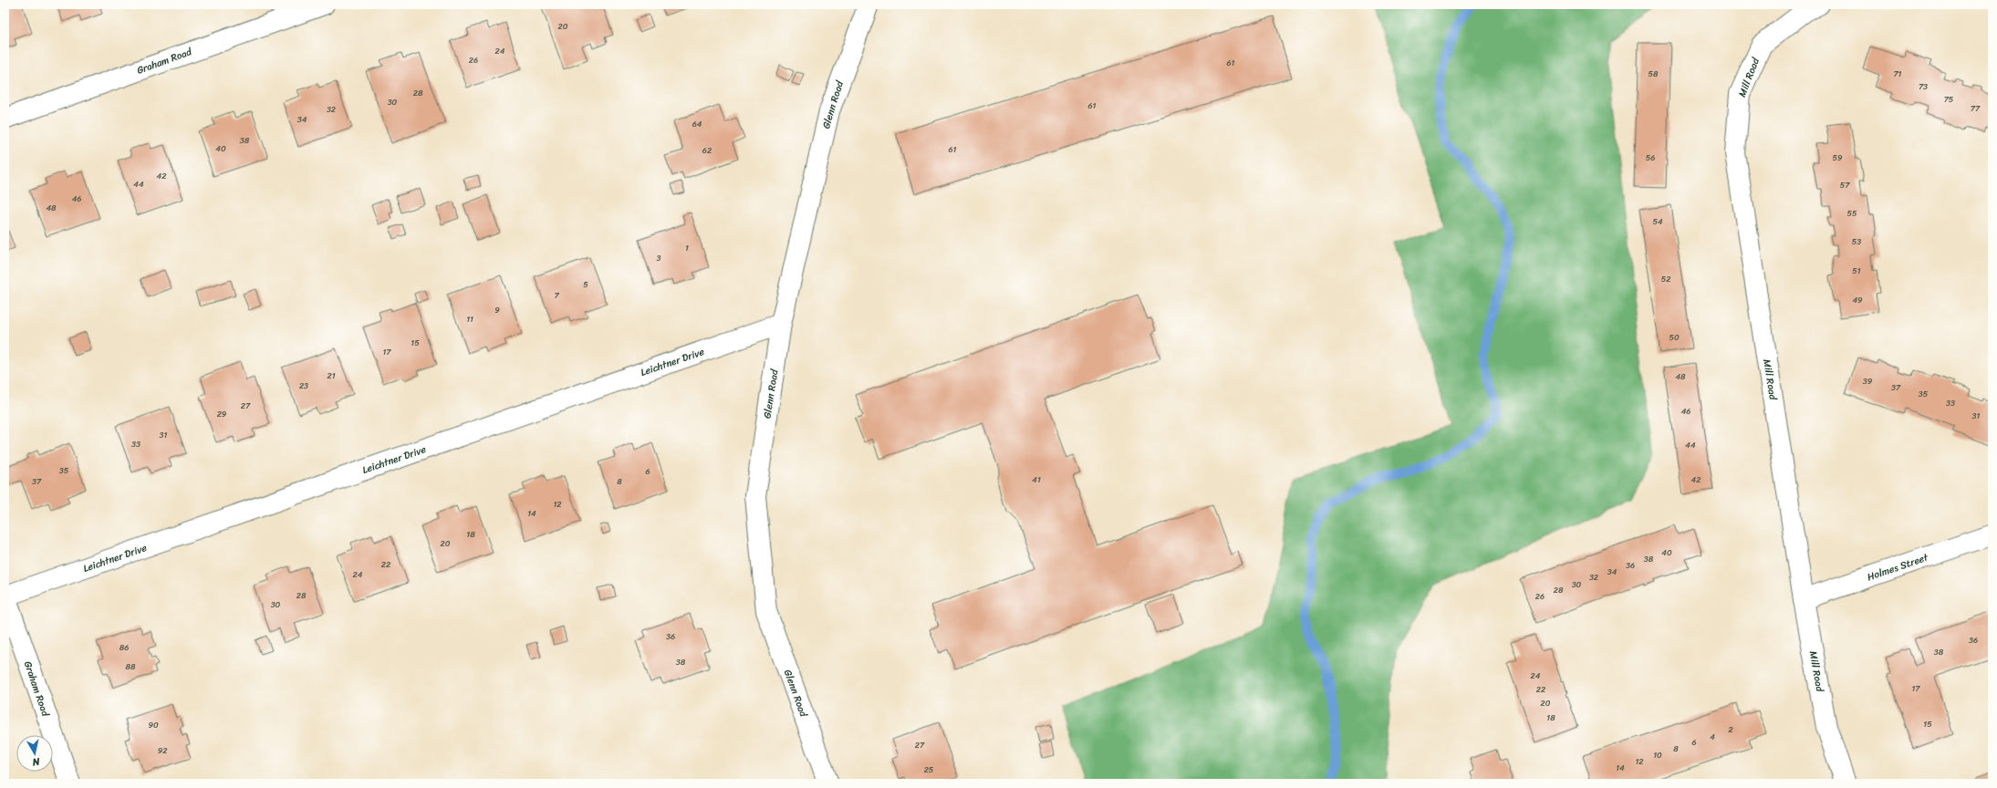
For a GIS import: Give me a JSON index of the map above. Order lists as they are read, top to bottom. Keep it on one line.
{"streets":{"street":["Graham Road","Mill Road","Glenn Road","Leichtner Drive","Holmes Street"]},"crossings":[["Graham Road","Leichtner Drive"],["Mill Road","Holmes Street"],["Glenn Road","Leichtner Drive"]],"house_numbers":["20","24","26","61","58","71","73","28","75","30","61","77","32","34","64","38","40","61","62","56","59","42","44","57","46","48","55","54","53","1","3","51","52","5","7","49","9","11","50","15","17","21","48","39","23","37","35","33","27","46","29","31","31","33","44","35","6","41","42","37","8","12","14","18","20","40","38","22","36","34","24","32","30","28","28","26","30","36","36","86","38","38","88","24","17","22","20","18","15","90","2","4","6","27","8","92","10","12","14","25"],"north":"bottom"}
